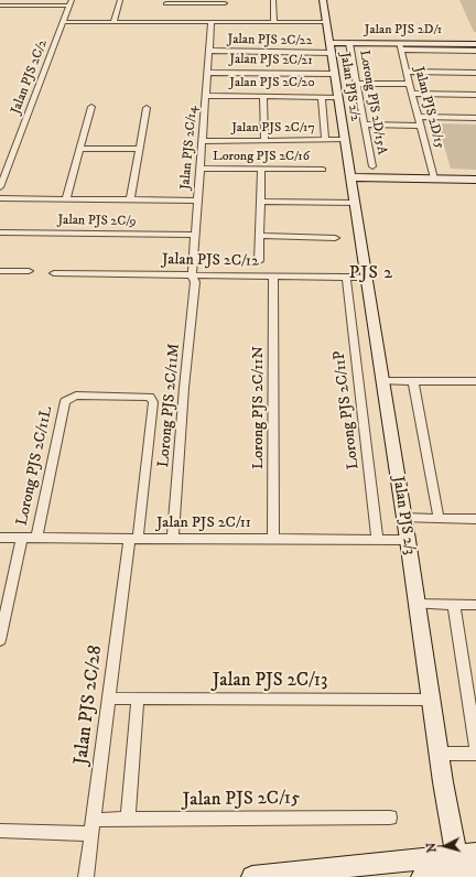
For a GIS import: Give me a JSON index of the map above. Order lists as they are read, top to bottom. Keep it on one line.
{"streets":{"street":["Jalan PJS 2D/1","Jalan PJS 2C/22","Jalan PJS 2C/21","Jalan PJS 2C/2","Jalan PJS 2C/20","Jalan PJS 2/2","Lorong PJS 2D/15A","Jalan PJS 2D/15","Jalan PJS 2C/17","Jalan PJS 2C/14","Lorong PJS 2C/16","Jalan PJS 2C/9","Jalan PJS 2C/12","Lorong PJS 2C/11M","Lorong PJS 2C/11N","Lorong PJS 2C/11P","Lorong PJS 2C/11L","Jalan PJS 2/3","Jalan PJS 2C/11","Jalan PJS 2C/13","Jalan PJS 2C/28","Jalan PJS 2C/15"]},"crossings":[["Jalan PJS 2D/1","Jalan PJS 2/2"],["Jalan PJS 2D/1","Lorong PJS 2D/15A"],["Jalan PJS 2D/1","Jalan PJS 2D/15"],["Jalan PJS 2C/22","Jalan PJS 2/2"],["Jalan PJS 2C/22","Jalan PJS 2C/14"],["Jalan PJS 2C/21","Jalan PJS 2/2"],["Jalan PJS 2C/21","Jalan PJS 2C/14"],["Jalan PJS 2C/20","Jalan PJS 2/2"],["Jalan PJS 2C/20","Jalan PJS 2C/14"],["Jalan PJS 2/2","Jalan PJS 2C/17"],["Jalan PJS 2/2","Jalan PJS 2/3"],["Jalan PJS 2C/17","Jalan PJS 2C/14"],["Jalan PJS 2C/14","Lorong PJS 2C/16"],["Jalan PJS 2C/14","Jalan PJS 2C/9"],["Jalan PJS 2C/14","Jalan PJS 2C/12"],["Jalan PJS 2C/14","Lorong PJS 2C/11M"],["Jalan PJS 2C/12","Lorong PJS 2C/11M"],["Jalan PJS 2C/12","Lorong PJS 2C/11N"],["Jalan PJS 2C/12","Lorong PJS 2C/11P"],["Jalan PJS 2C/12","Jalan PJS 2/3"],["Lorong PJS 2C/11M","Jalan PJS 2C/11"],["Lorong PJS 2C/11N","Jalan PJS 2C/11"],["Lorong PJS 2C/11P","Jalan PJS 2C/11"],["Lorong PJS 2C/11L","Jalan PJS 2C/11"],["Lorong PJS 2C/11L","Jalan PJS 2C/28"],["Jalan PJS 2/3","Jalan PJS 2C/11"],["Jalan PJS 2/3","Jalan PJS 2C/13"],["Jalan PJS 2C/11","Jalan PJS 2C/28"],["Jalan PJS 2C/13","Jalan PJS 2C/28"],["Jalan PJS 2C/28","Jalan PJS 2C/15"]],"districts":["PJS 2"],"north":"left"}
